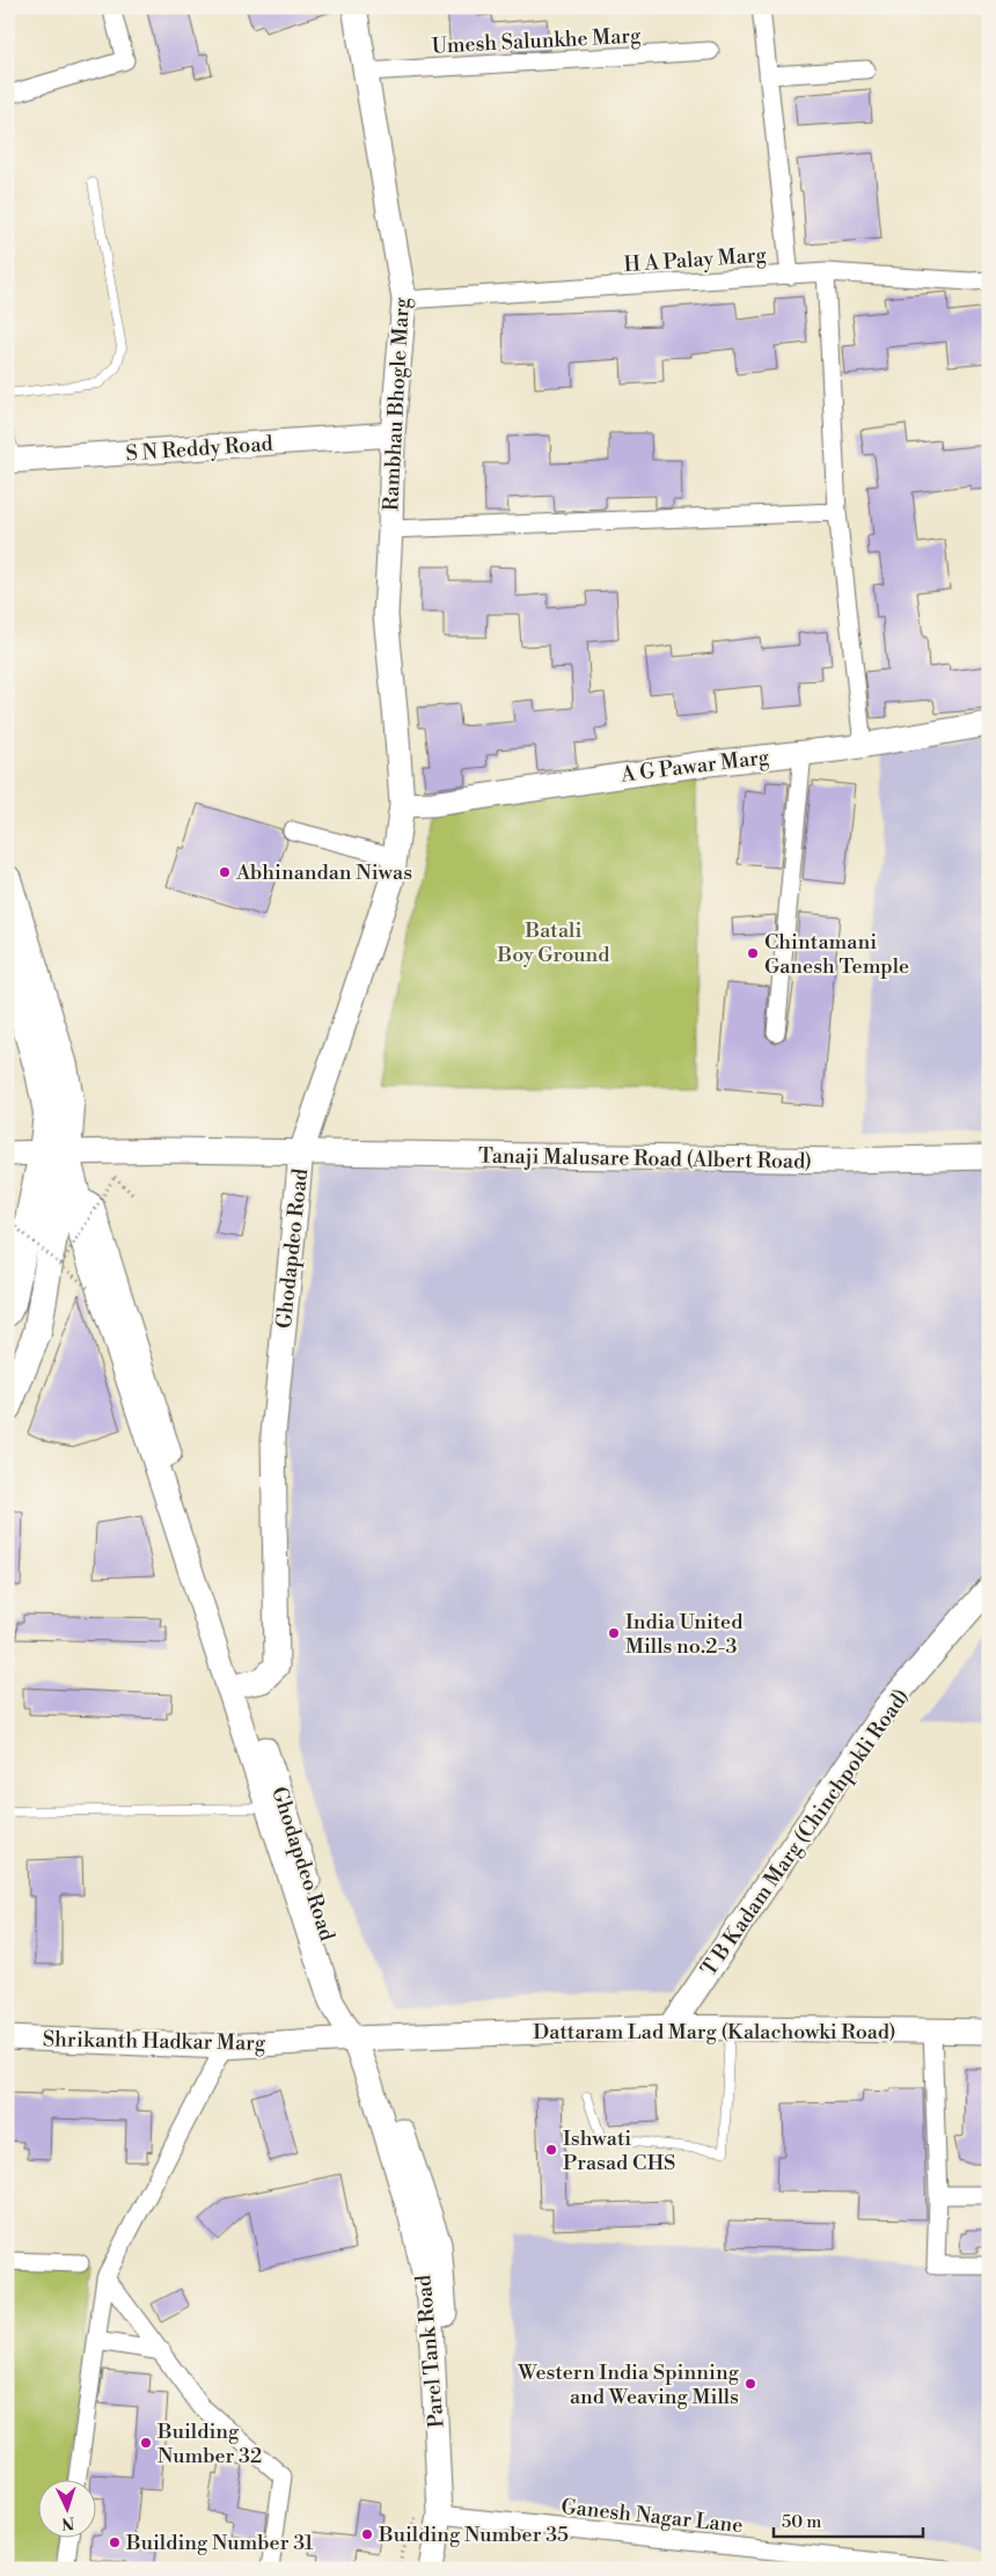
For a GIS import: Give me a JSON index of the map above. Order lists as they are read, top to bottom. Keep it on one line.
{"streets":{"street":["Umesh Salunkhe Marg","H A Palay Marg","Rambhau Bhogle Marg","S N Reddy Road","A G Pawar Marg","Tanaji Malusare Road (Albert Road)","Ghodapdeo Road","T B Kadam Marg (Chinchpokli Road)","Dattaram Lad Marg (Kalachowki Road)","Shrikanth Hadkar Marg","Parel Tank Road","Ganesh Nagar Lane"]},"crossings":[["Umesh Salunkhe Marg","Rambhau Bhogle Marg"],["H A Palay Marg","Rambhau Bhogle Marg"],["Rambhau Bhogle Marg","S N Reddy Road"],["Rambhau Bhogle Marg","A G Pawar Marg"],["Rambhau Bhogle Marg","Ghodapdeo Road"],["A G Pawar Marg","Ghodapdeo Road"],["Tanaji Malusare Road (Albert Road)","Ghodapdeo Road"],["Ghodapdeo Road","Dattaram Lad Marg (Kalachowki Road)"],["Ghodapdeo Road","Shrikanth Hadkar Marg"],["Ghodapdeo Road","Parel Tank Road"],["T B Kadam Marg (Chinchpokli Road)","Dattaram Lad Marg (Kalachowki Road)"],["Dattaram Lad Marg (Kalachowki Road)","Shrikanth Hadkar Marg"],["Dattaram Lad Marg (Kalachowki Road)","Parel Tank Road"],["Shrikanth Hadkar Marg","Parel Tank Road"],["Parel Tank Road","Ganesh Nagar Lane"]],"parks":["Batali Boy Ground"],"places":["Abhinandan Niwas","Chintamani Ganesh Temple","India United Mills no.2-3","Ishwati Prasad CHS","Western India Spinning and Weaving Mills","Building Number 32","Building Number 35","Building Number 31"],"scale_bar":"50 m","north":"bottom"}
